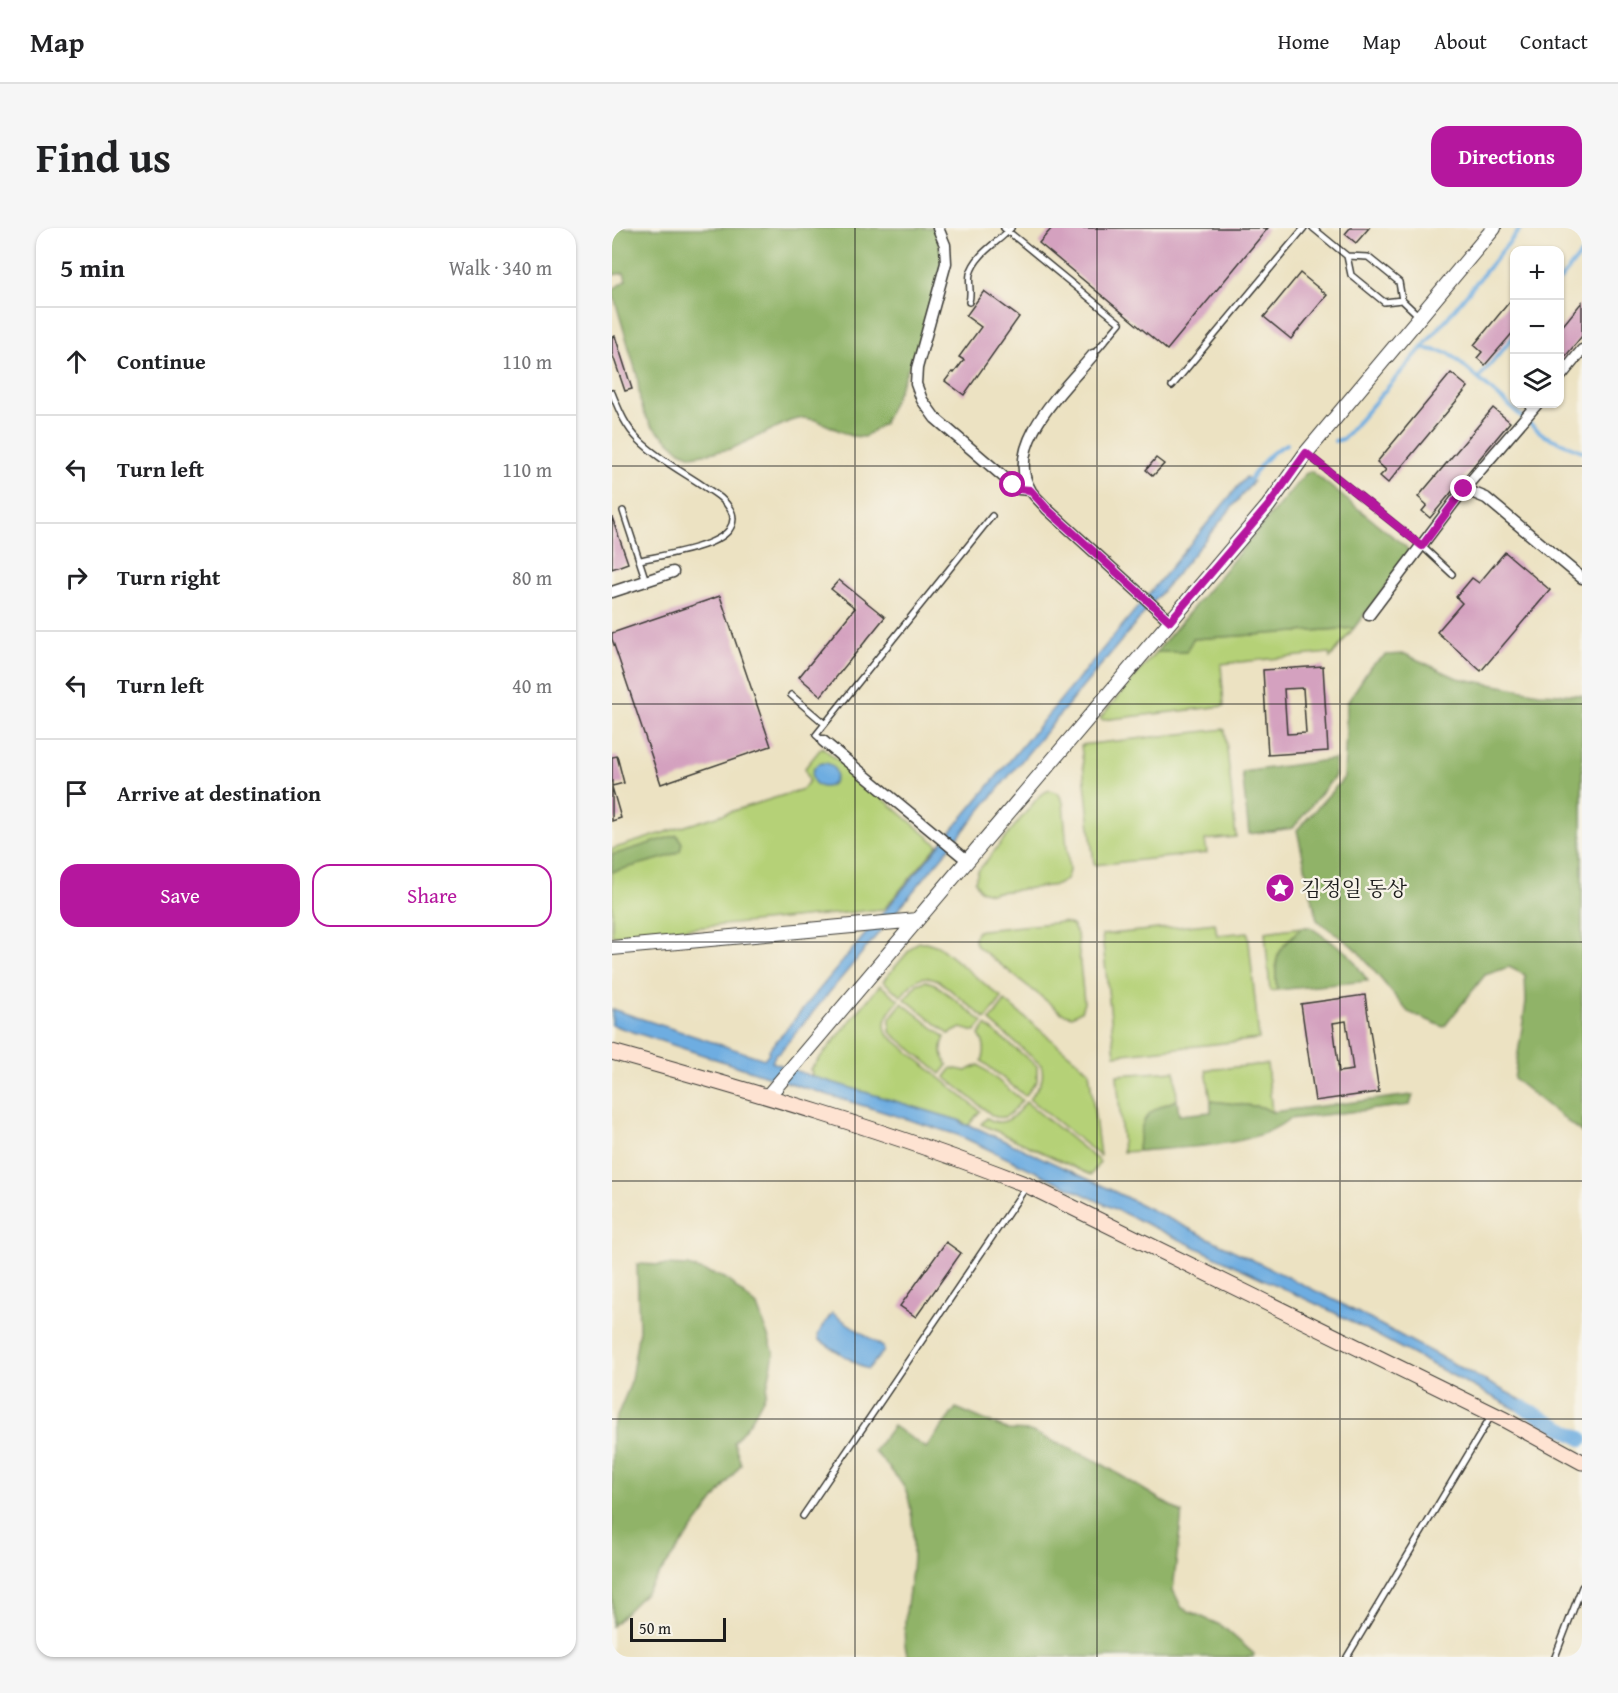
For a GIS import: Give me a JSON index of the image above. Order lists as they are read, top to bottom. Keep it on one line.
{"places":{"place":["김정일 동상"]},"scale_bar":"50 m","page":{"header":"Map","nav":["Home","Map","About","Contact"],"title":"Find us","buttons":["Directions",["Save","Share"]],"heading":["5 min","Walk · 340 m"],"map_buttons":["+","−"],"list":[["Continue","110 m"],["Turn left","110 m"],["Turn right","80 m"],["Turn left","40 m"],"Arrive at destination"],"scale":"50 m"}}
